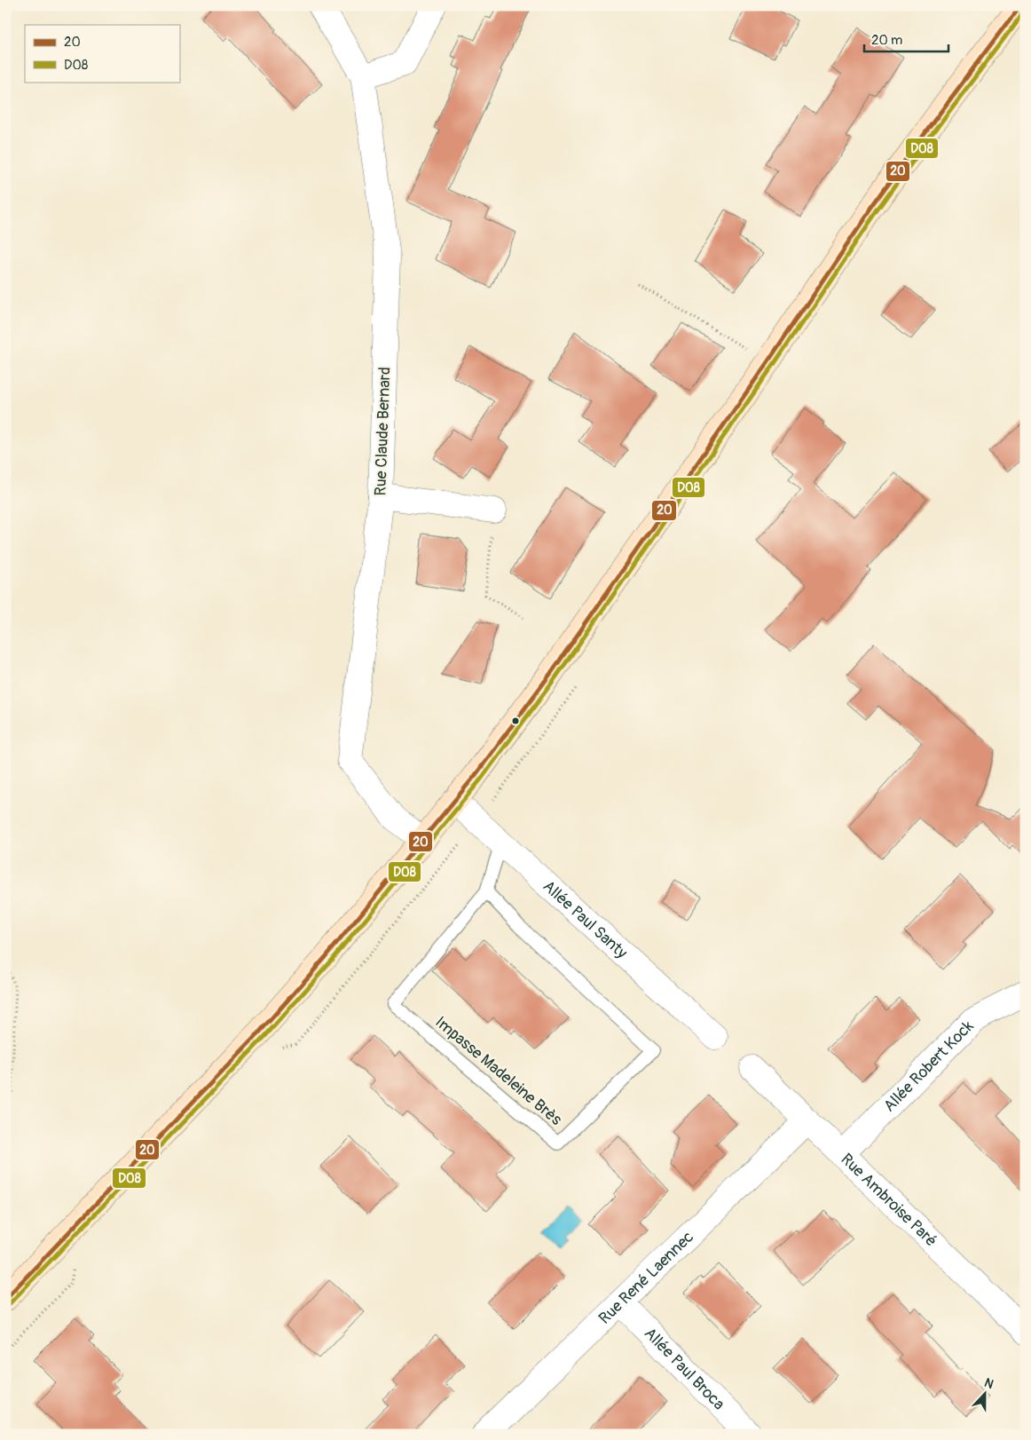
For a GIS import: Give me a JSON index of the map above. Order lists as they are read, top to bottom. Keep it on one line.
{"streets":{"street":["Rue Claude Bernard","Allée Paul Santy","Allée Robert Kock","Rue Ambroise Paré","Rue René Laennec","Allée Paul Broca"],"lane":["Impasse Madeleine Brès"]},"crossings":[["Allée Paul Santy","Impasse Madeleine Brès"],["Allée Robert Kock","Rue Ambroise Paré"],["Rue Ambroise Paré","Rue René Laennec"],["Rue René Laennec","Allée Paul Broca"]],"lines":["transit line 20","transit line D08"],"legend":["20","D08"],"scale_bar":"20 m","north":"top"}
